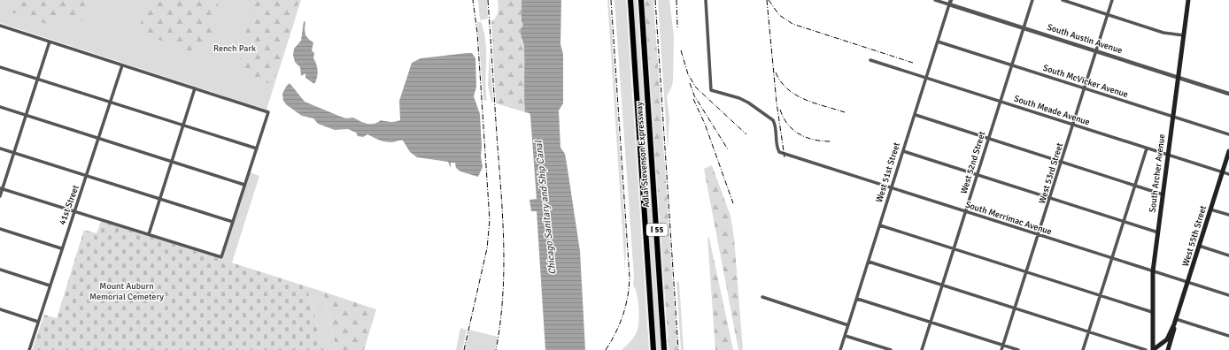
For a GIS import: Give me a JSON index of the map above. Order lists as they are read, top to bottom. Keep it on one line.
{"streets":{"highway":["Adlai Stevenson Expressway","I 55"],"main road":["South Archer Avenue","West 55th Street"],"street":["South Austin Avenue","South McVicker Avenue","South Meade Avenue","West 52nd Street","West 51st Street","West 53rd Street","41st Street","South Merrimac Avenue"]},"crossings":[["South Austin Avenue","West 52nd Street"],["South Austin Avenue","West 51st Street"],["South Austin Avenue","West 53rd Street"],["South Austin Avenue","South Archer Avenue"],["South McVicker Avenue","West 52nd Street"],["South McVicker Avenue","West 51st Street"],["South McVicker Avenue","West 53rd Street"],["South McVicker Avenue","South Archer Avenue"],["South Meade Avenue","West 52nd Street"],["South Meade Avenue","West 51st Street"],["South Meade Avenue","West 53rd Street"],["South Meade Avenue","South Archer Avenue"],["South Meade Avenue","West 55th Street"],["West 52nd Street","South Merrimac Avenue"],["West 51st Street","South Merrimac Avenue"],["West 53rd Street","South Merrimac Avenue"],["South Archer Avenue","South Merrimac Avenue"],["South Archer Avenue","West 55th Street"],["South Merrimac Avenue","West 55th Street"]],"water":["Chicago Sanitary and Ship Canal"],"parks":["Rench Park","Mount Auburn Memorial Cemetery"]}
